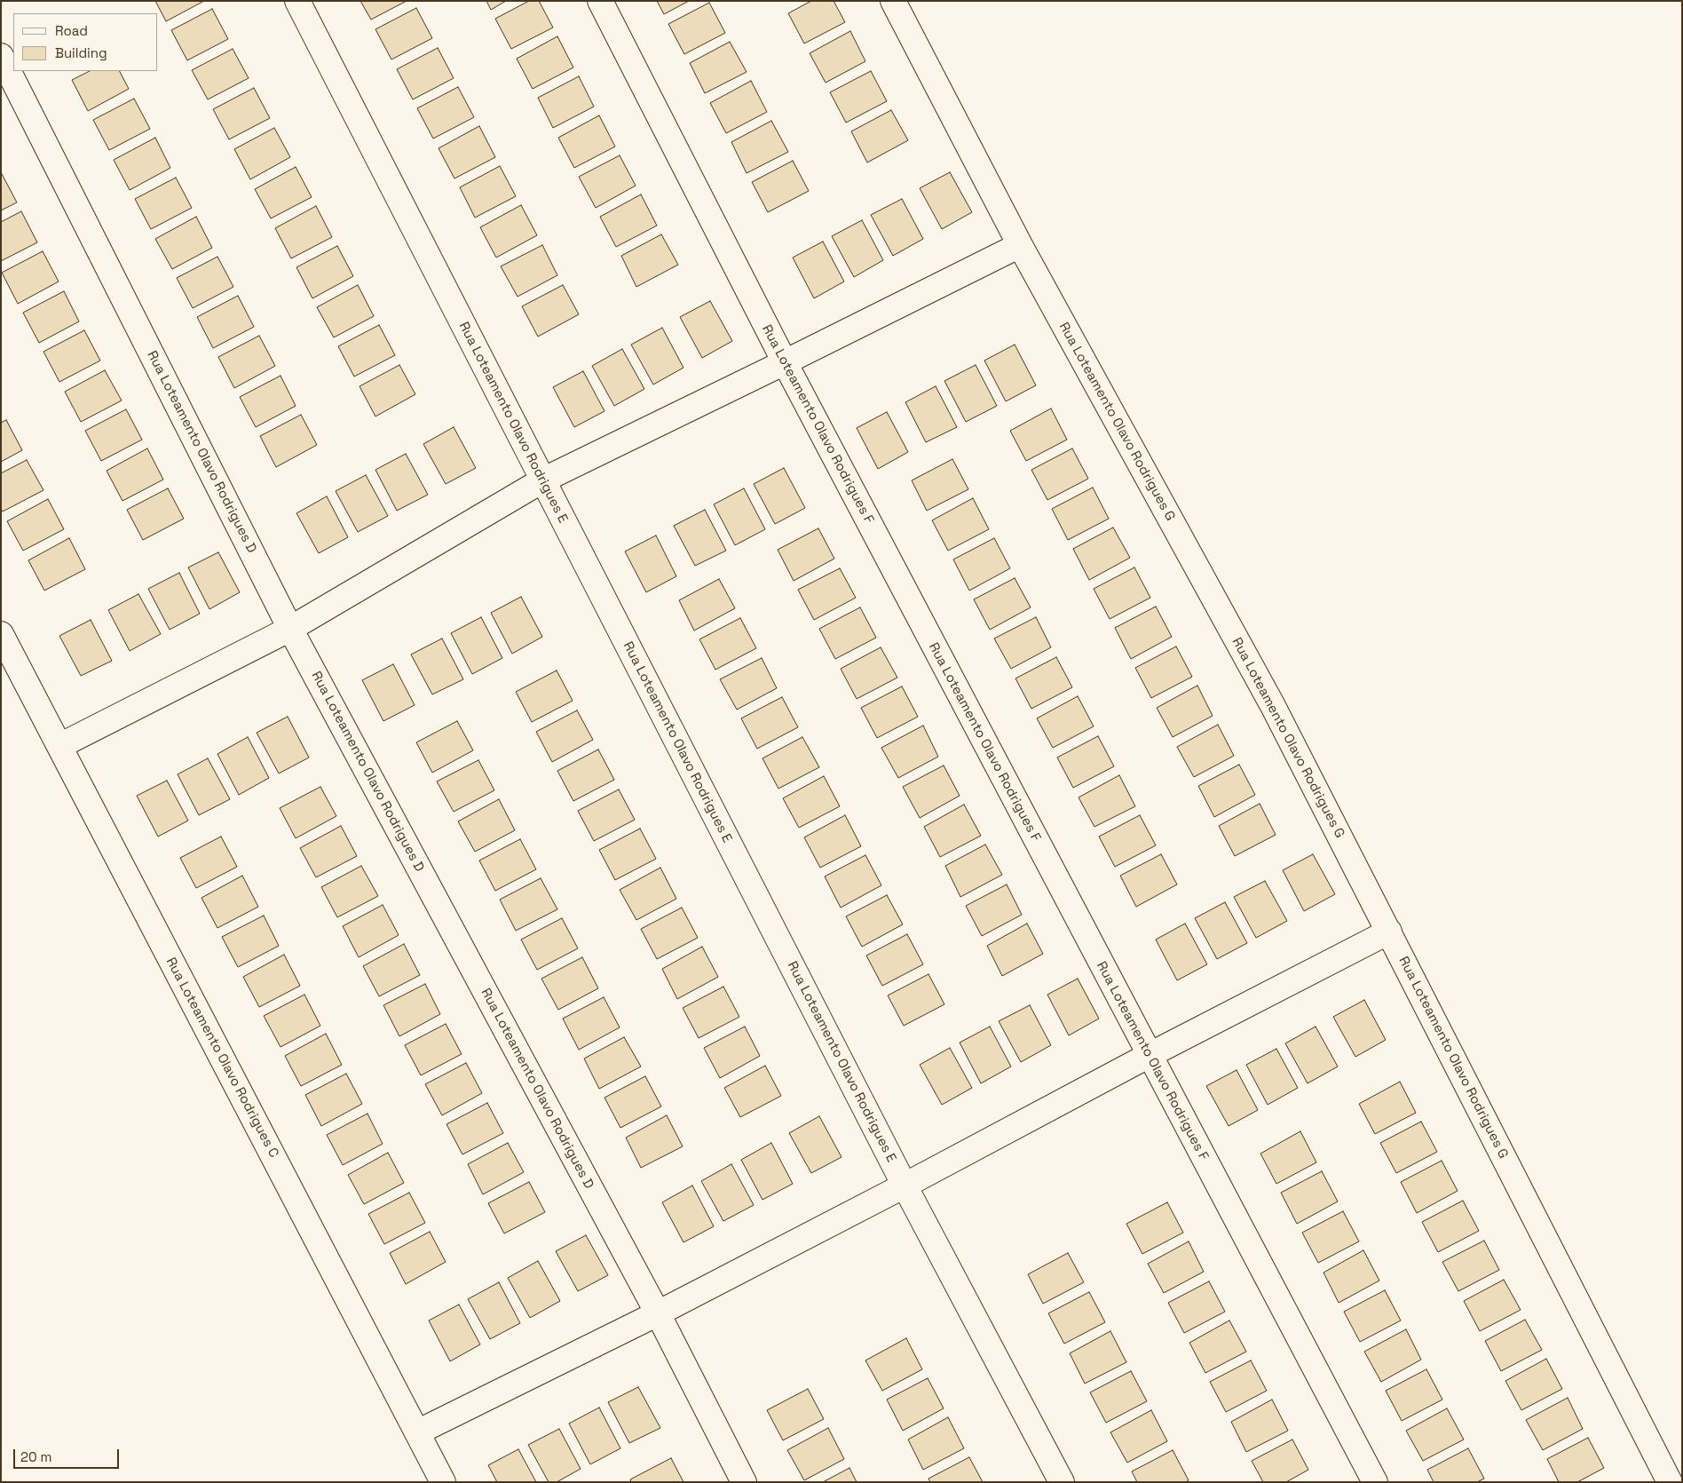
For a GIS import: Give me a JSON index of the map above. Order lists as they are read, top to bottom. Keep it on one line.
{"streets":{"street":["Rua Loteamento Olavo Rodrigues G","Rua Loteamento Olavo Rodrigues E","Rua Loteamento Olavo Rodrigues F","Rua Loteamento Olavo Rodrigues D","Rua Loteamento Olavo Rodrigues C"]},"legend":["Road","Building"],"scale_bar":"20 m"}
